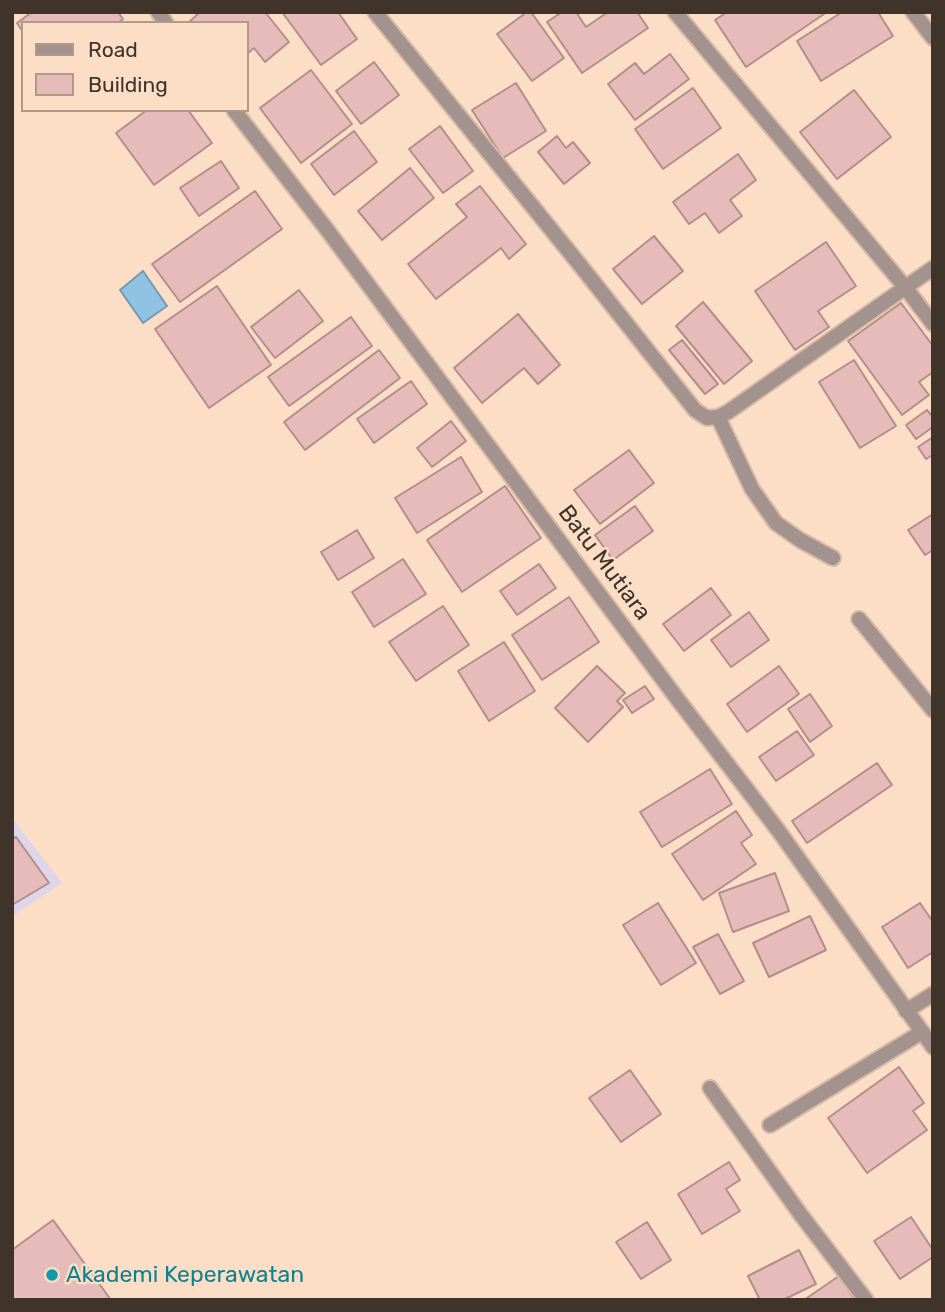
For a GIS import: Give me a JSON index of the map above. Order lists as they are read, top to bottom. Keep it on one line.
{"streets":{"street":["Batu Mutiara"]},"places":["Akademi Keperawatan"],"legend":["Road","Building"]}
